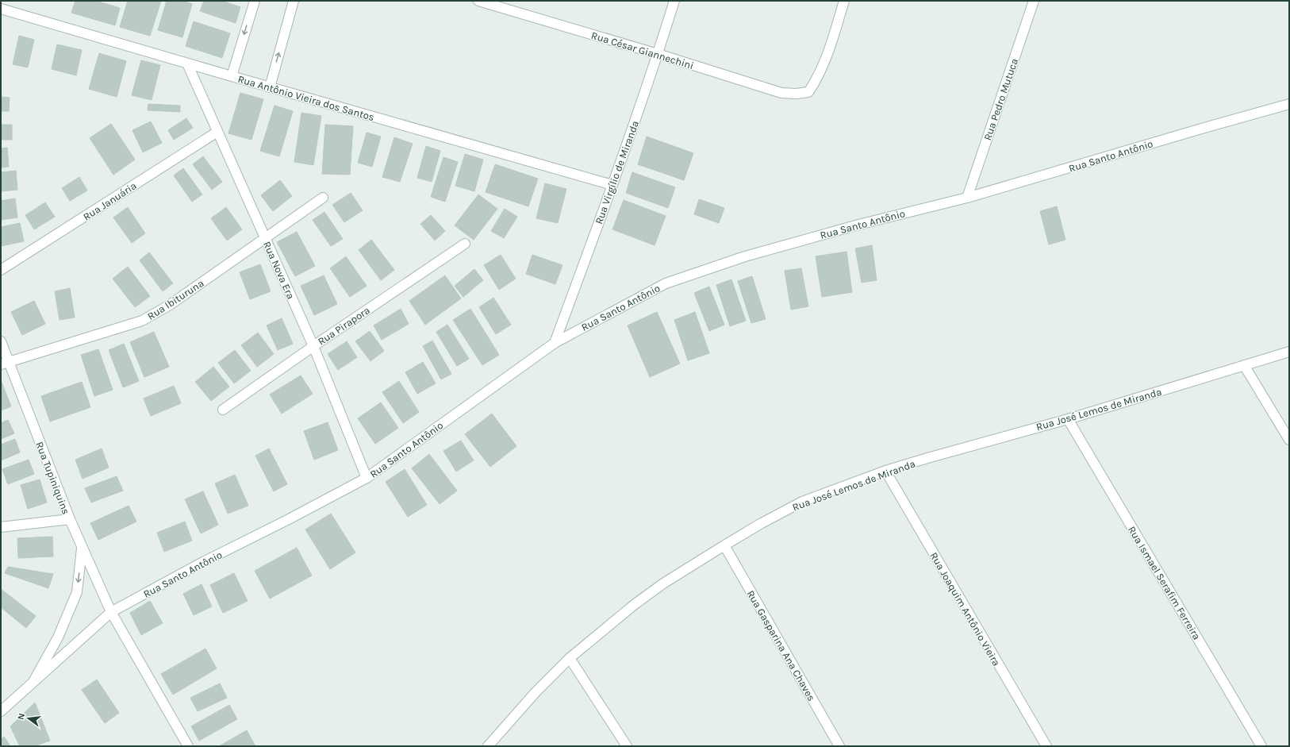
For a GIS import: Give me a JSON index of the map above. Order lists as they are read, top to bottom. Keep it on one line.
{"streets":{"street":["Rua César Giannechini","Rua Antônio Vieira dos Santos","Rua Pedro Mutuca","Rua Santo Antônio","Rua Virgílio de Miranda","Rua Januária","Rua Nova Era","Rua Ibituruna","Rua Pirapora","Rua José Lemos de Miranda","Rua Tupiniquins","Rua Ismael Serafim Ferreira","Rua Joaquim Antônio Vieira","Rua Gasparina Ana Chaves"]},"crossings":[["Rua César Giannechini","Rua Virgílio de Miranda"],["Rua Antônio Vieira dos Santos","Rua Virgílio de Miranda"],["Rua Antônio Vieira dos Santos","Rua Nova Era"],["Rua Pedro Mutuca","Rua Santo Antônio"],["Rua Santo Antônio","Rua Virgílio de Miranda"],["Rua Santo Antônio","Rua Nova Era"],["Rua Santo Antônio","Rua Tupiniquins"],["Rua Januária","Rua Nova Era"],["Rua Nova Era","Rua Ibituruna"],["Rua Nova Era","Rua Pirapora"],["Rua Ibituruna","Rua Tupiniquins"],["Rua José Lemos de Miranda","Rua Ismael Serafim Ferreira"],["Rua José Lemos de Miranda","Rua Joaquim Antônio Vieira"],["Rua José Lemos de Miranda","Rua Gasparina Ana Chaves"]],"north":"left"}
